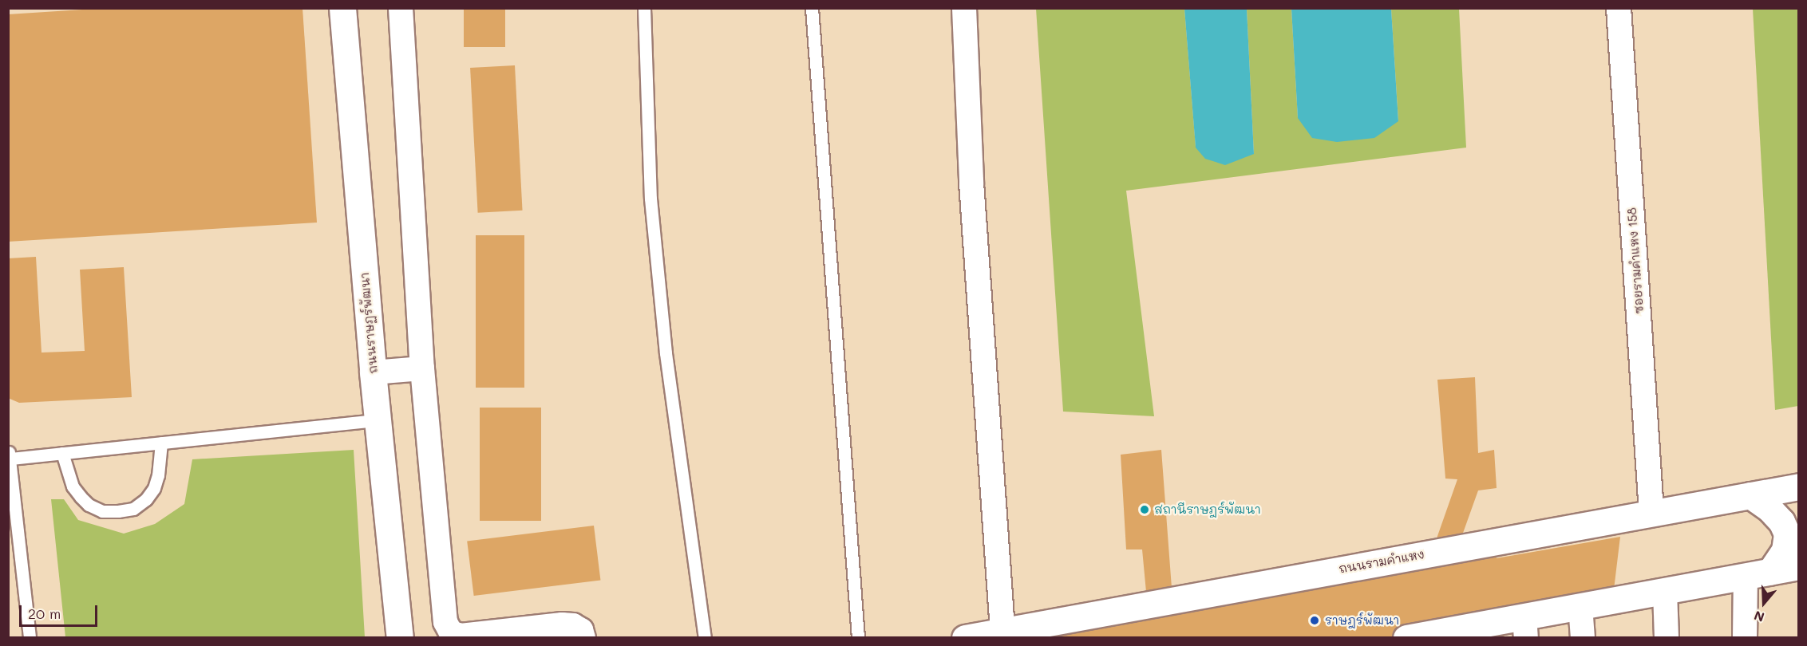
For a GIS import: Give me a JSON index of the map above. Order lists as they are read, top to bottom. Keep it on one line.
{"streets":{"main road":["ถนนราษฏร์พัฒนา","ถนนรามคำแหง"],"street":["ซอยรามคำแหง 158"]},"crossings":[["ซอยรามคำแหง 158","ถนนรามคำแหง"]],"places":["สถานีราษฎร์พัฒนา","ราษฎร์พัฒนา"],"scale_bar":"20 m","north":"bottom"}
